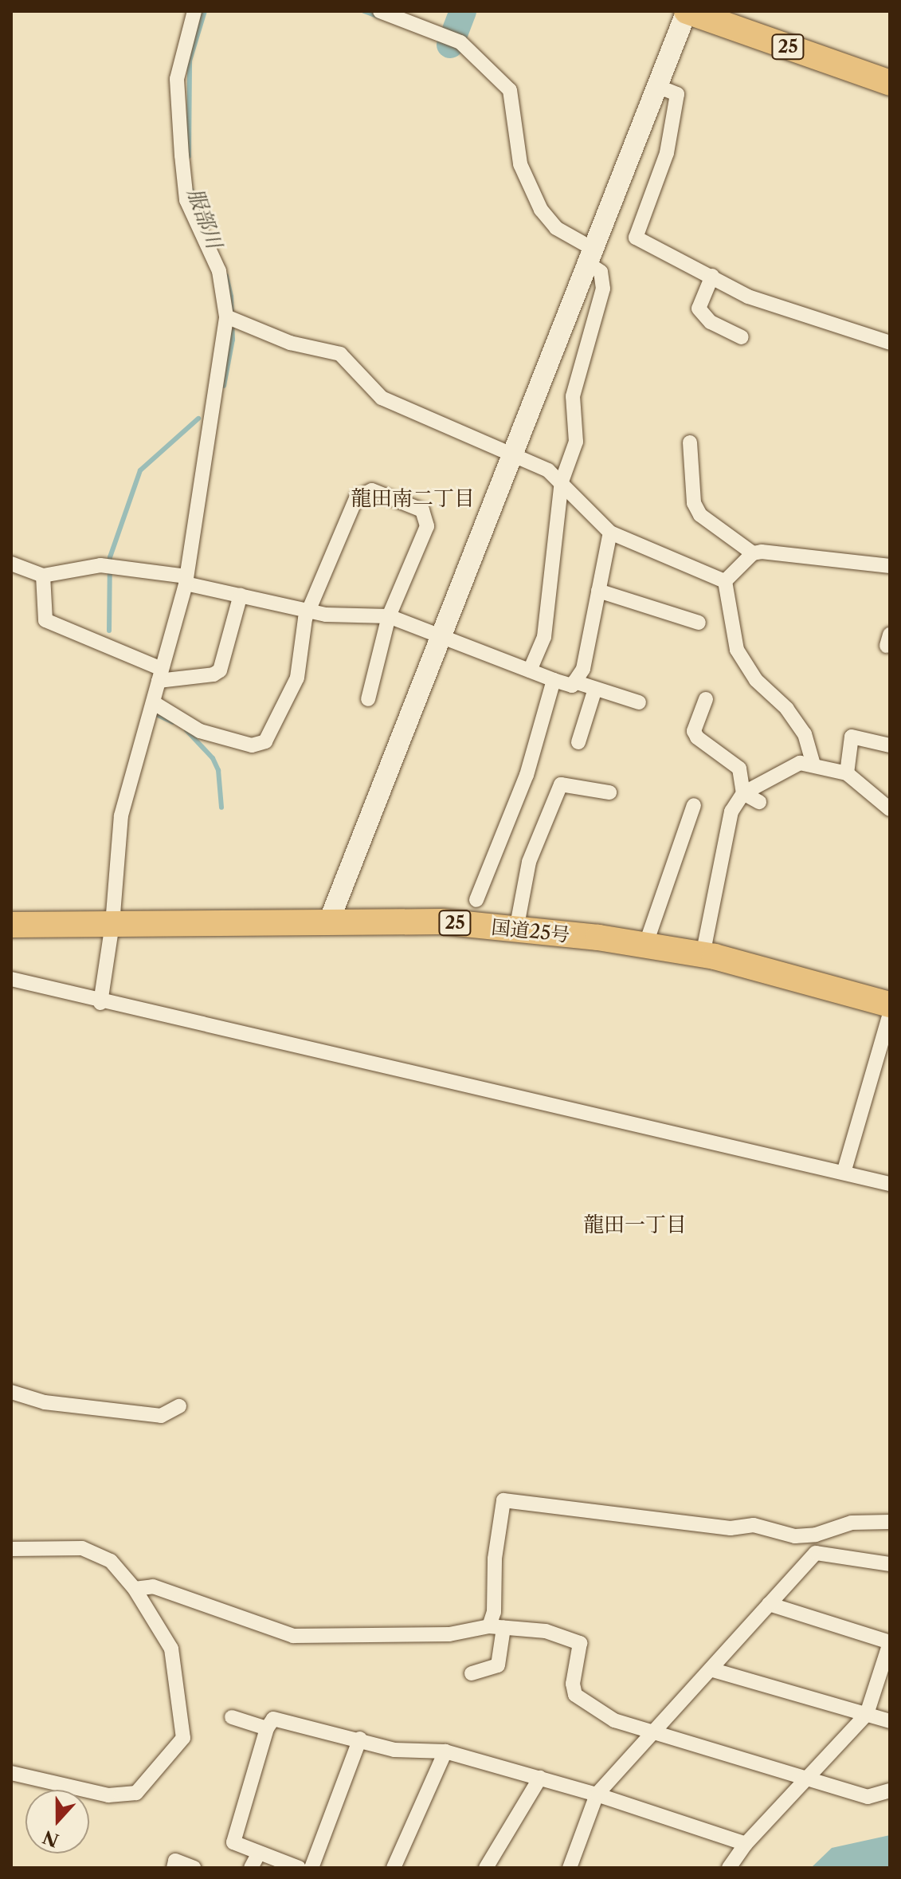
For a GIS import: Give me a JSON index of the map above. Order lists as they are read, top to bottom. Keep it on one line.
{"streets":{"highway":["25","国道25号"]},"districts":["龍田南二丁目","龍田一丁目"],"water":["服部川"],"north":"bottom"}
